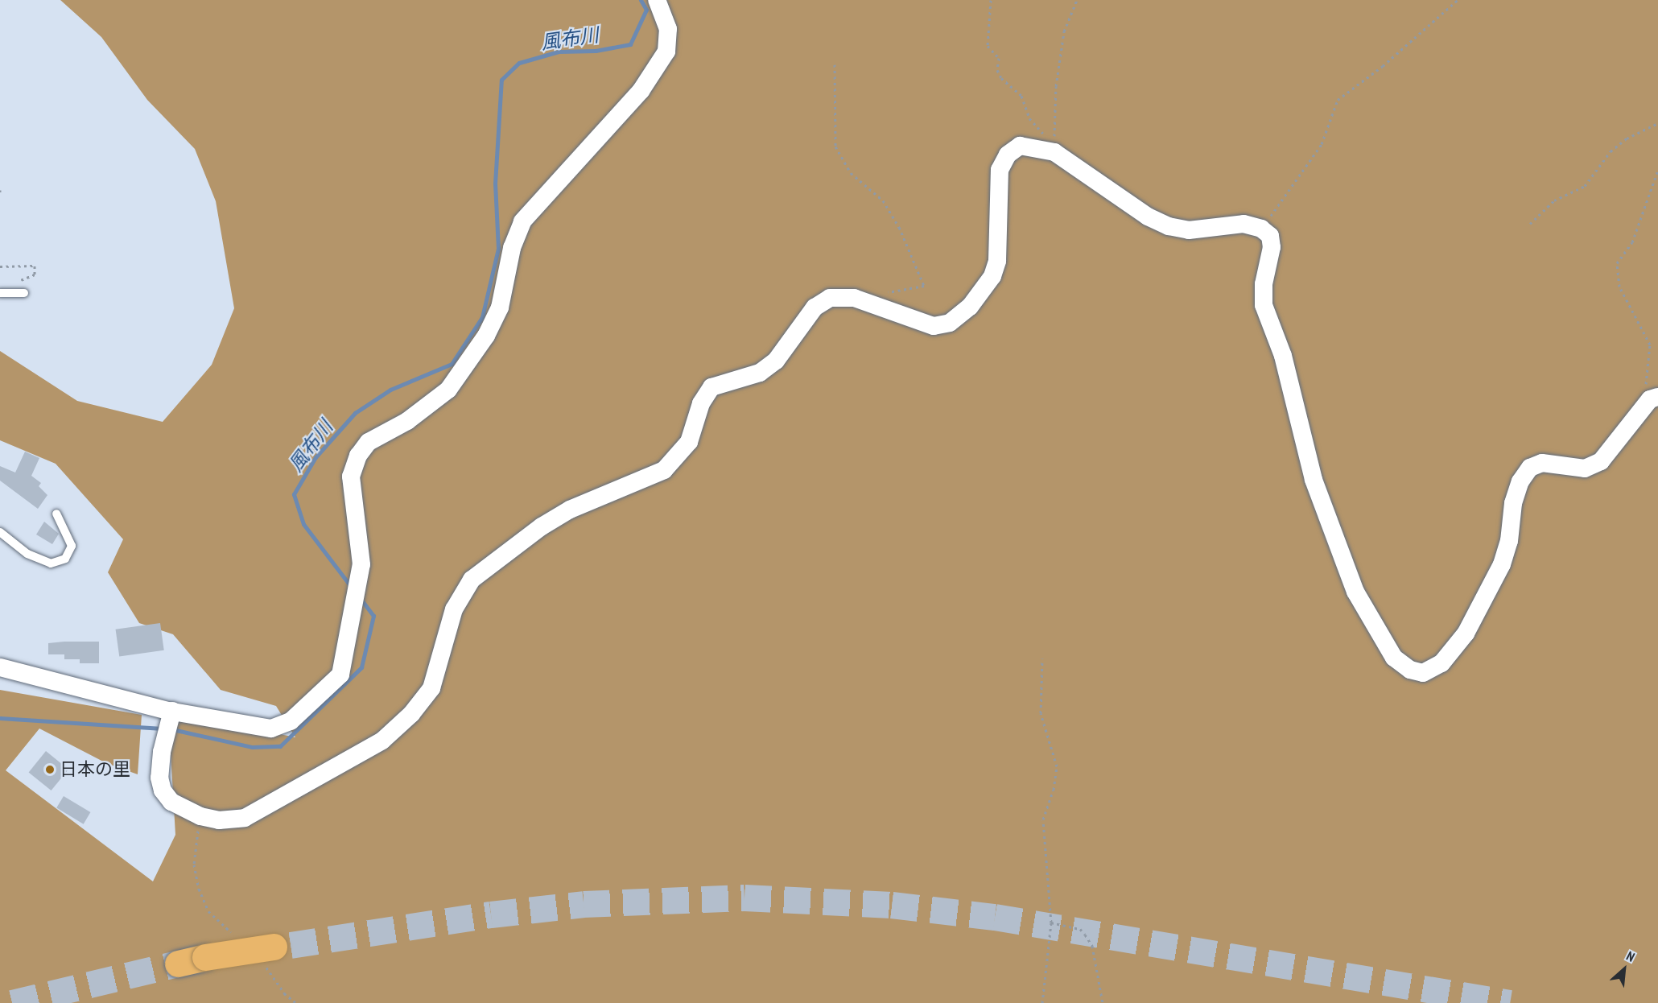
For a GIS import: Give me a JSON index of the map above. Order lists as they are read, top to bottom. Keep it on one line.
{"water":["風布川"],"places":["日本の里"],"north":"top right"}
